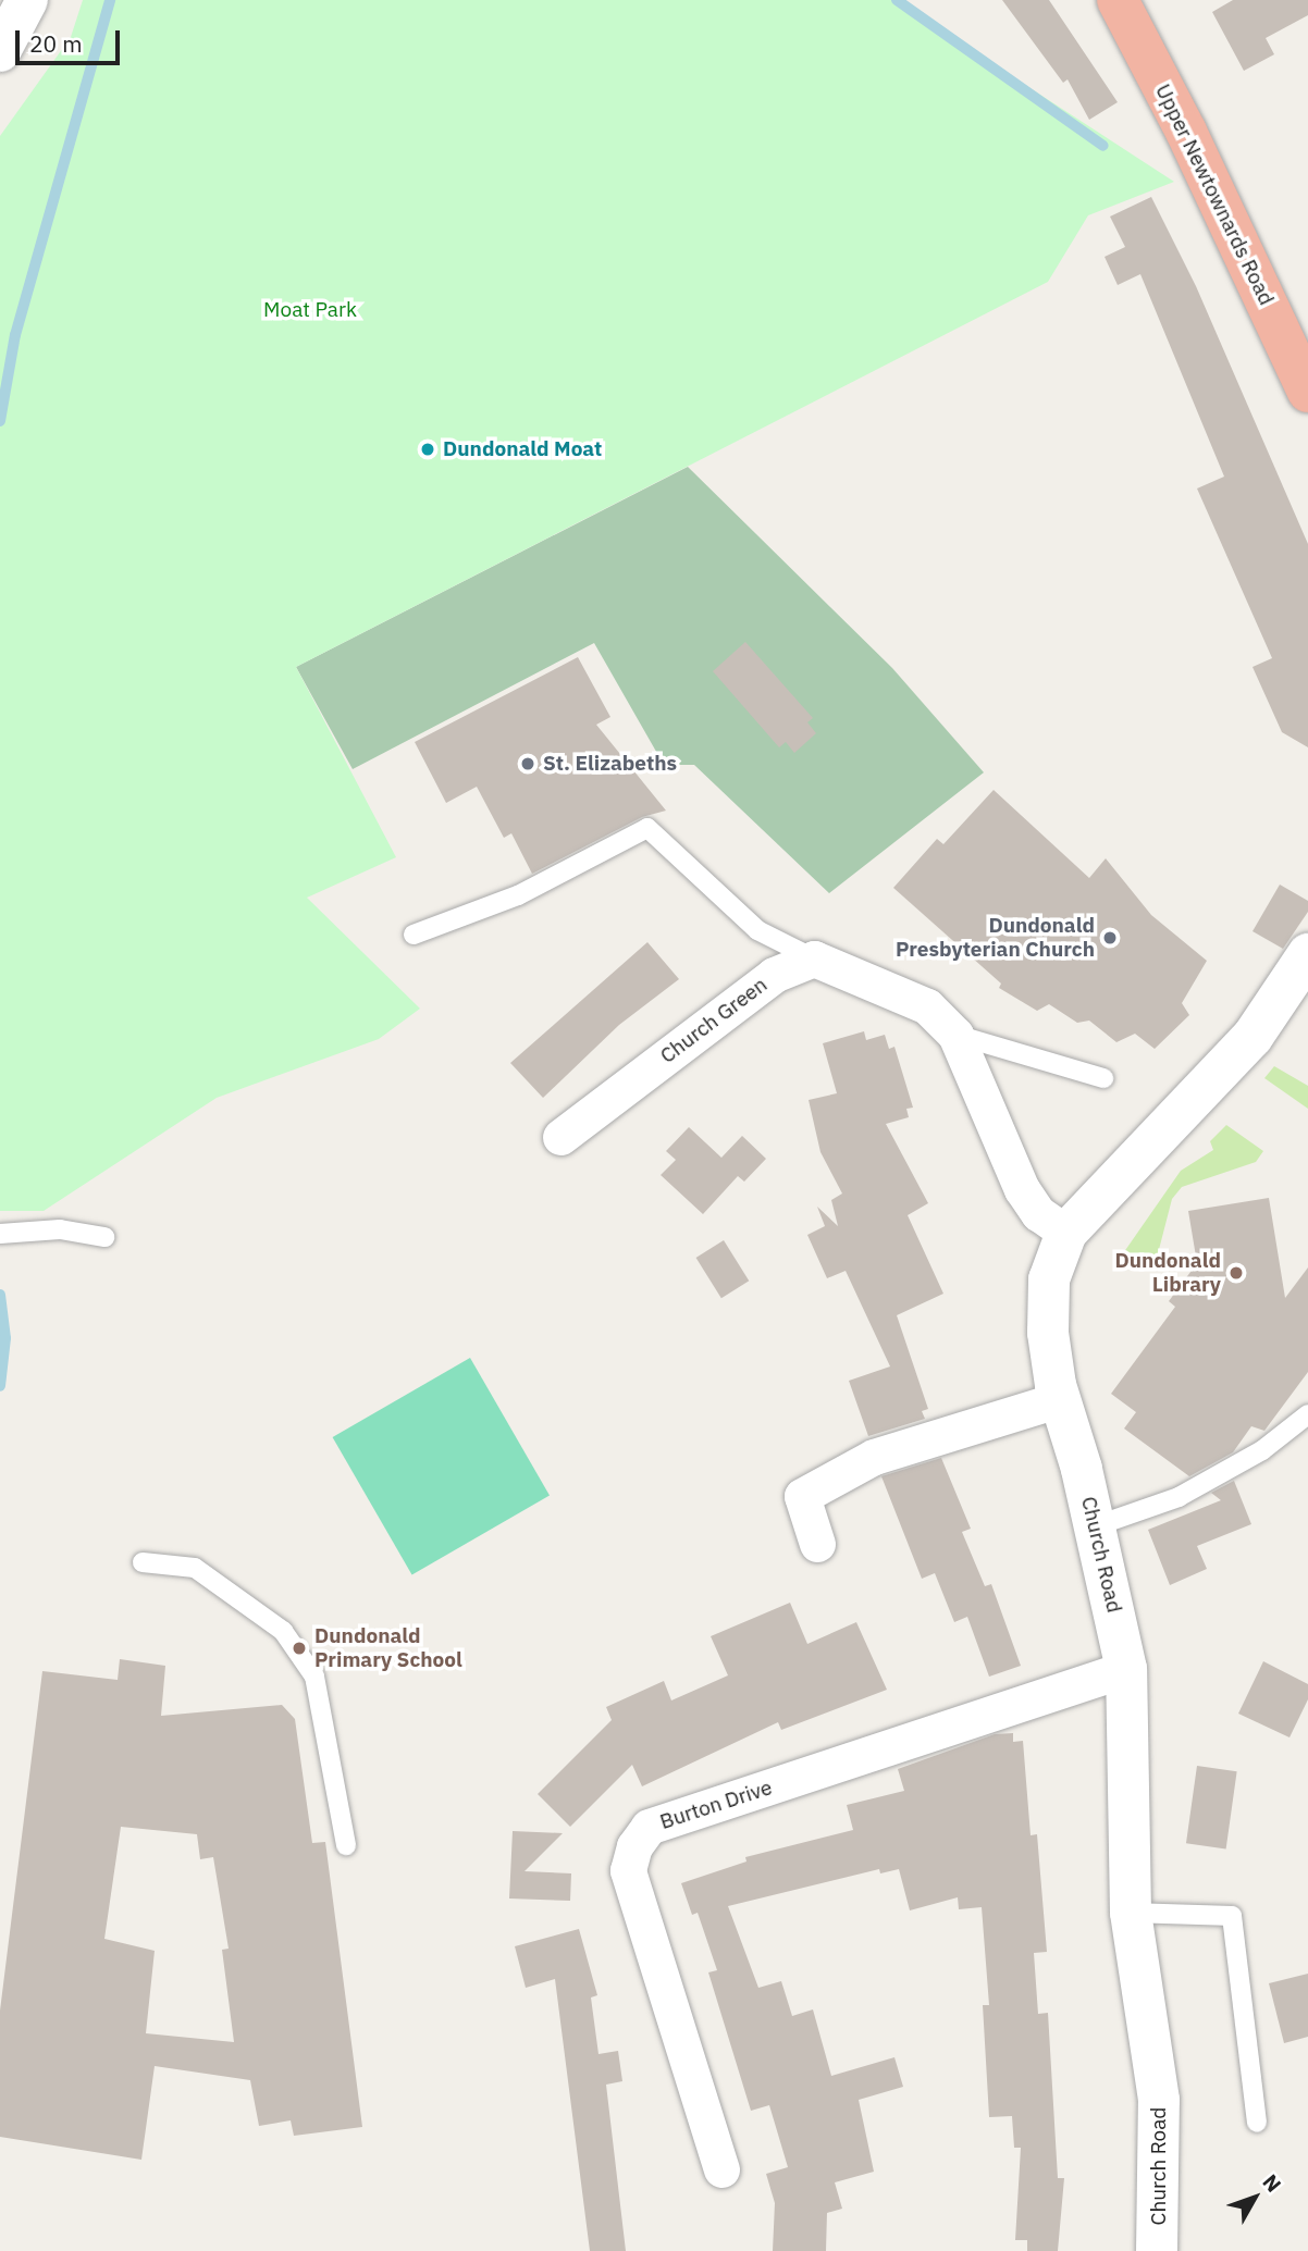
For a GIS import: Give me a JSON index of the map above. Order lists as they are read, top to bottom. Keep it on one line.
{"streets":{"highway":["Upper Newtownards Road"],"street":["Church Green","Church Road","Burton Drive"]},"crossings":[["Church Road","Burton Drive"]],"parks":["Moat Park"],"places":["Dundonald Moat","St. Elizabeths","Dundonald Presbyterian Church","Dundonald Library","Dundonald Primary School"],"scale_bar":"20 m","north":"top right"}
